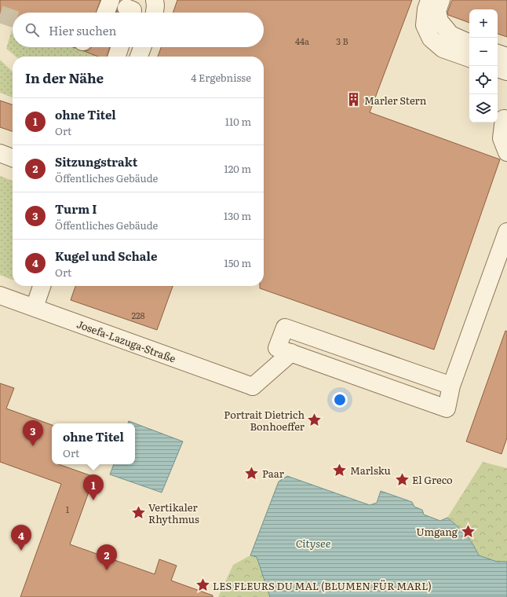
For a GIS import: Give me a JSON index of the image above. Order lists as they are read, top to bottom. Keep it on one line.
{"streets":{"street":["Josefa-Lazuga-Straße"]},"water":["Citysee"],"places":{"building":["Marler Stern"],"place":["Portrait Dietrich Bonhoeffer","Marlsku","Paar","El Greco","Vertikaler Rhythmus","Umgang","LES FLEURS DU MAL (BLUMEN FÜR MARL)"]},"house_numbers":["44a","3 B","228","1"],"page":{"map_buttons":["+","−"],"search":"Hier suchen","heading":["In der Nähe","4 Ergebnisse"],"list":[{"mark":"1","name":"ohne Titel","note":"Ort","value":"110 m"},{"mark":"2","name":"Sitzungstrakt","note":"Öffentliches Gebäude","value":"120 m"},{"mark":"3","name":"Turm I","note":"Öffentliches Gebäude","value":"130 m"},{"mark":"4","name":"Kugel und Schale","note":"Ort","value":"150 m"}],"pins":["3","1","4","2"],"popup":["ohne Titel","Ort"]}}
